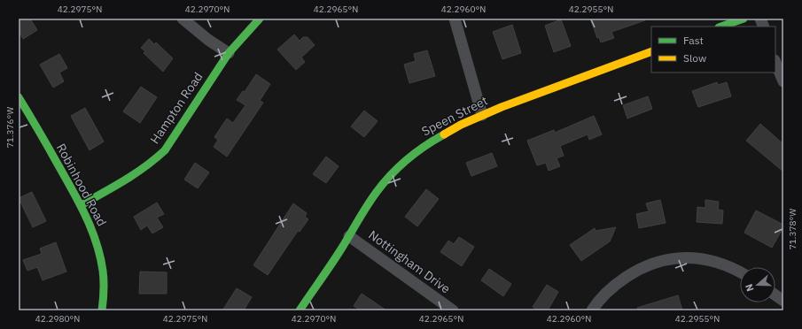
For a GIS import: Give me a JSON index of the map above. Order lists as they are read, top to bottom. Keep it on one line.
{"streets":{"street":["Hampton Road","Speen Street","Robinhood Road","Nottingham Drive"]},"crossings":[["Hampton Road","Robinhood Road"],["Speen Street","Nottingham Drive"]],"legend":["Fast","Slow"],"north":"left","coordinates":["42.2975°N","42.2970°N","42.2965°N","42.2960°N","42.2955°N","71.376°W","71.378°W","42.2980°N"]}
